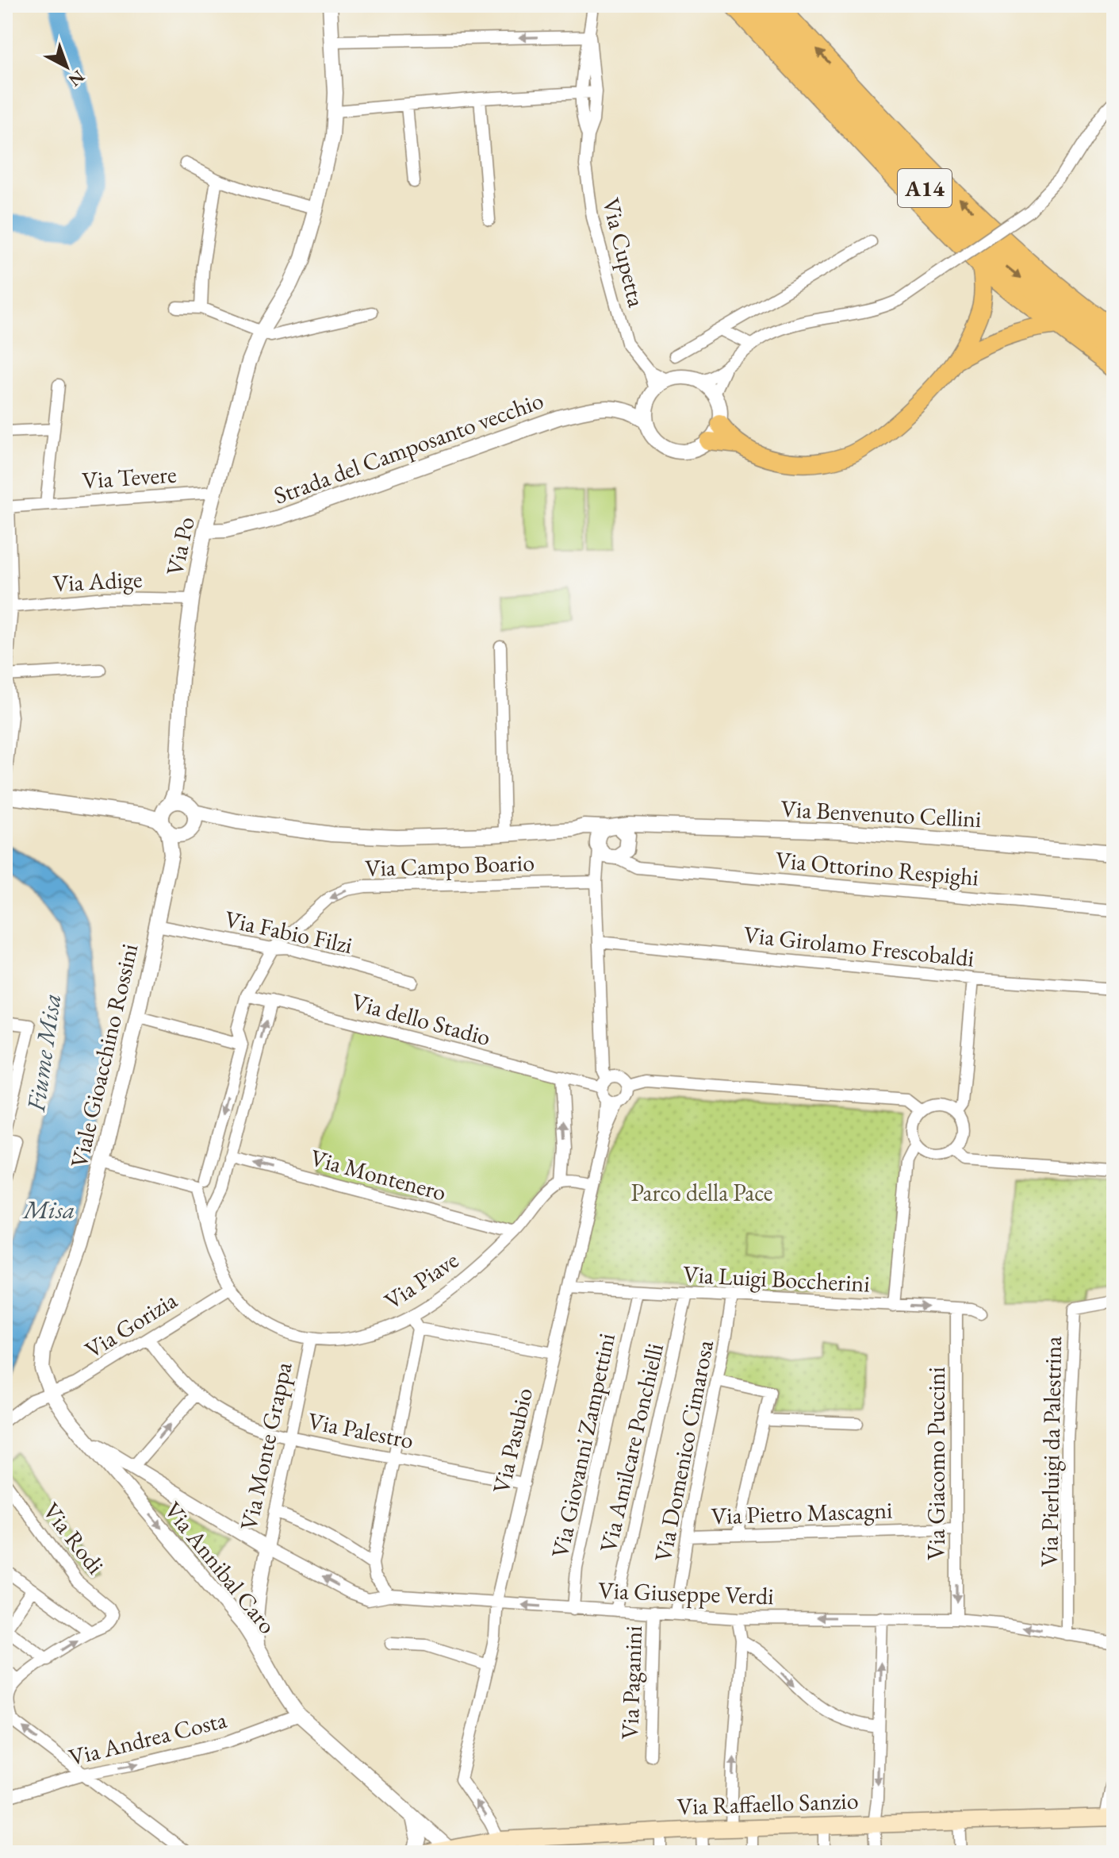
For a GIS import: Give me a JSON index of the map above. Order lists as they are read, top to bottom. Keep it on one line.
{"streets":{"highway":["A14"],"main road":["Via Raffaello Sanzio"],"street":["Via Cupetta","Strada del Camposanto vecchio","Via Tevere","Via Po","Via Adige","Via Benvenuto Cellini","Via Campo Boario","Via Ottorino Respighi","Via Fabio Filzi","Via Girolamo Frescobaldi","Via dello Stadio","Viale Gioacchino Rossini","Via Montenero","Via Luigi Boccherini","Via Piave","Via Gorizia","Via Palestro","Via Pasubio","Via Giovanni Zampettini","Via Monte Grappa","Via Amilcare Ponchielli","Via Domenico Cimarosa","Via Pierluigi da Palestrina","Via Giacomo Puccini","Via Pietro Mascagni","Via Rodi","Via Annibal Caro","Via Giuseppe Verdi","Via Paganini","Via Andrea Costa"]},"crossings":[["Via Cupetta","Strada del Camposanto vecchio"],["Strada del Camposanto vecchio","Via Po"],["Via Tevere","Via Po"],["Via Po","Via Adige"],["Via Po","Via Benvenuto Cellini"],["Via Po","Viale Gioacchino Rossini"],["Via Benvenuto Cellini","Via Ottorino Respighi"],["Via Benvenuto Cellini","Viale Gioacchino Rossini"],["Via Campo Boario","Via Fabio Filzi"],["Via Campo Boario","Via dello Stadio"],["Via Fabio Filzi","Viale Gioacchino Rossini"],["Viale Gioacchino Rossini","Via Gorizia"],["Viale Gioacchino Rossini","Via Annibal Caro"],["Via Montenero","Via Piave"],["Via Luigi Boccherini","Via Pasubio"],["Via Luigi Boccherini","Via Giovanni Zampettini"],["Via Luigi Boccherini","Via Amilcare Ponchielli"],["Via Luigi Boccherini","Via Domenico Cimarosa"],["Via Luigi Boccherini","Via Giacomo Puccini"],["Via Piave","Via Gorizia"],["Via Piave","Via Monte Grappa"],["Via Gorizia","Via Palestro"],["Via Gorizia","Via Annibal Caro"],["Via Palestro","Via Pasubio"],["Via Palestro","Via Monte Grappa"],["Via Pasubio","Via Giuseppe Verdi"],["Via Pasubio","Via Raffaello Sanzio"],["Via Giovanni Zampettini","Via Giuseppe Verdi"],["Via Monte Grappa","Via Annibal Caro"],["Via Monte Grappa","Via Giuseppe Verdi"],["Via Amilcare Ponchielli","Via Giuseppe Verdi"],["Via Domenico Cimarosa","Via Pietro Mascagni"],["Via Domenico Cimarosa","Via Giuseppe Verdi"],["Via Pierluigi da Palestrina","Via Giuseppe Verdi"],["Via Giacomo Puccini","Via Pietro Mascagni"],["Via Giacomo Puccini","Via Giuseppe Verdi"],["Via Annibal Caro","Via Andrea Costa"],["Via Annibal Caro","Via Raffaello Sanzio"],["Via Giuseppe Verdi","Via Paganini"]],"one_way":["Via Campo Boario","Via Montenero","Via Giuseppe Verdi","Via Andrea Costa"],"water":["Fiume Misa","Misa"],"parks":["Parco della Pace"],"north":"bottom right"}
